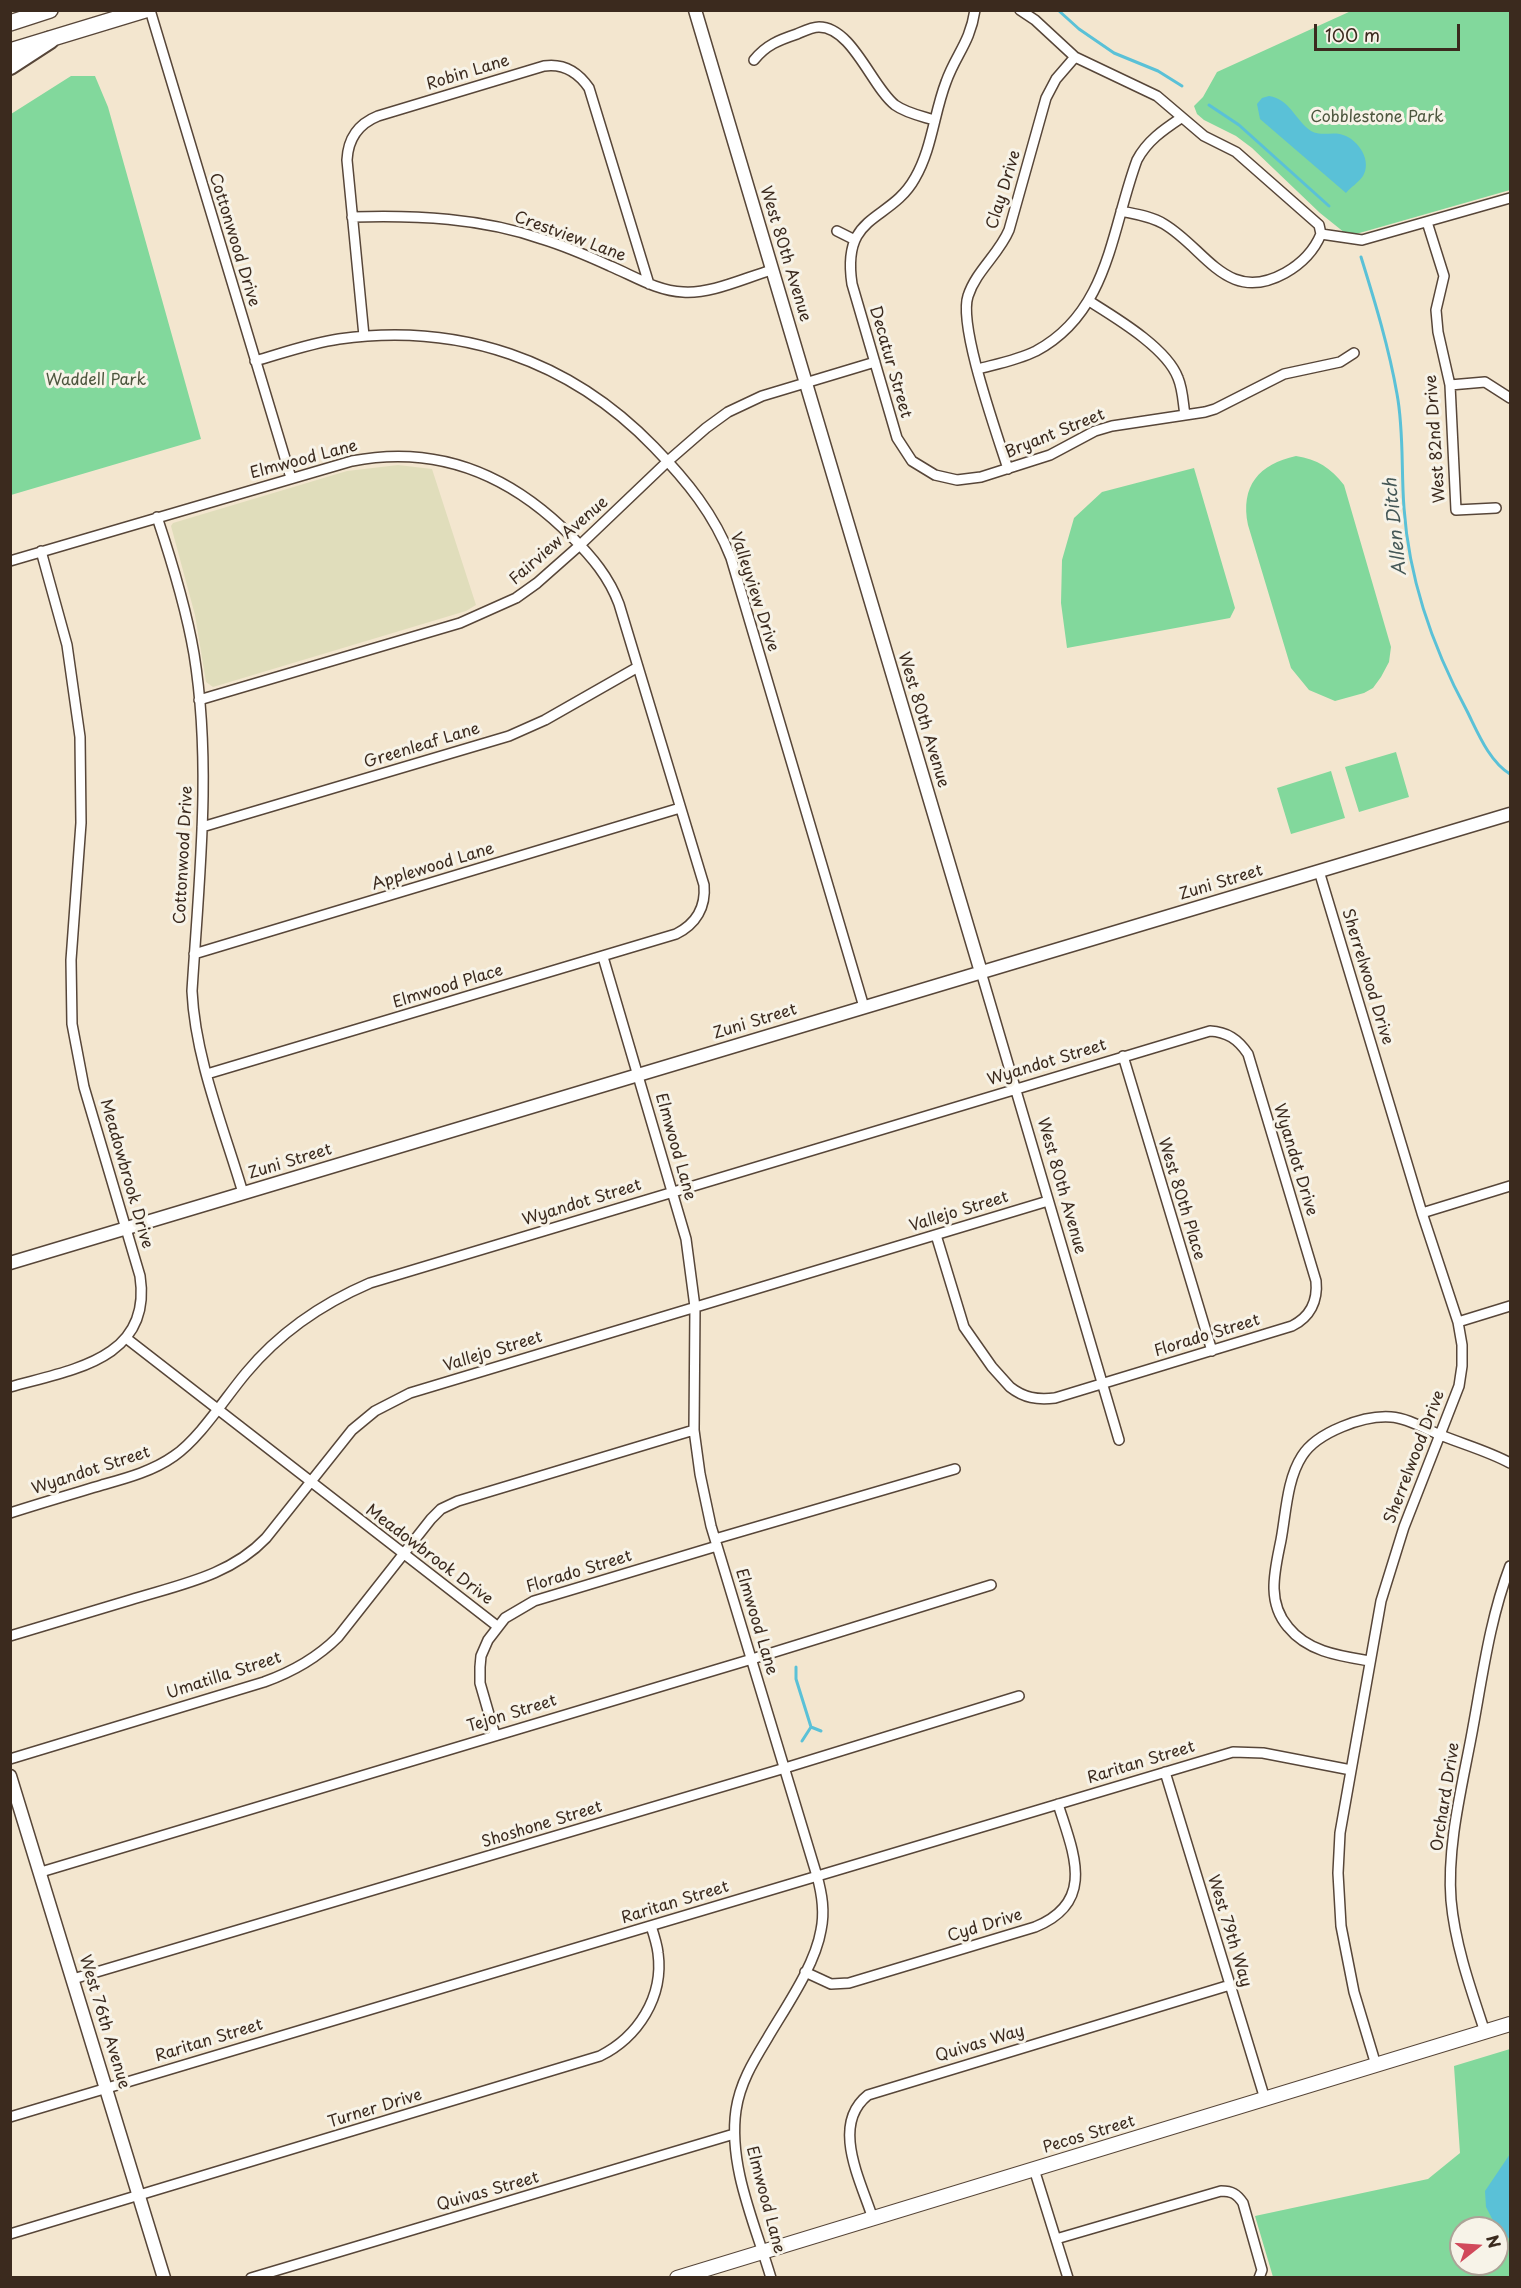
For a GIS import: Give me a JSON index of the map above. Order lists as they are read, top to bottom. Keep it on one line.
{"streets":{"main road":["Pecos Street"],"street":["Robin Lane","Clay Drive","Crestview Lane","Cottonwood Drive","West 80th Avenue","Decatur Street","Bryant Street","West 82nd Drive","Elmwood Lane","Fairview Avenue","Valleyview Drive","Greenleaf Lane","Applewood Lane","Zuni Street","Sherrelwood Drive","Elmwood Place","Wyandot Street","Wyandot Drive","Meadowbrook Drive","West 80th Place","Vallejo Street","Florado Street","Umatilla Street","Tejon Street","Raritan Street","Orchard Drive","Shoshone Street","Cyd Drive","West 79th Way","West 76th Avenue","Quivas Way","Turner Drive","Quivas Street"]},"crossings":[["Robin Lane","Crestview Lane"],["Robin Lane","Valleyview Drive"],["Clay Drive","Bryant Street"],["Crestview Lane","West 80th Avenue"],["Cottonwood Drive","Elmwood Lane"],["Cottonwood Drive","Fairview Avenue"],["Cottonwood Drive","Valleyview Drive"],["Cottonwood Drive","Greenleaf Lane"],["Cottonwood Drive","Applewood Lane"],["Cottonwood Drive","Zuni Street"],["Cottonwood Drive","Elmwood Place"],["West 80th Avenue","Fairview Avenue"],["West 80th Avenue","Zuni Street"],["West 80th Avenue","Wyandot Street"],["West 80th Avenue","Vallejo Street"],["West 80th Avenue","Florado Street"],["Decatur Street","Bryant Street"],["Decatur Street","Fairview Avenue"],["Elmwood Lane","Fairview Avenue"],["Elmwood Lane","Greenleaf Lane"],["Elmwood Lane","Applewood Lane"],["Elmwood Lane","Zuni Street"],["Elmwood Lane","Elmwood Place"],["Elmwood Lane","Wyandot Street"],["Elmwood Lane","Meadowbrook Drive"],["Elmwood Lane","Vallejo Street"],["Elmwood Lane","Florado Street"],["Elmwood Lane","Umatilla Street"],["Elmwood Lane","Tejon Street"],["Elmwood Lane","Raritan Street"],["Elmwood Lane","Shoshone Street"],["Elmwood Lane","Cyd Drive"],["Elmwood Lane","Pecos Street"],["Elmwood Lane","Quivas Street"],["Fairview Avenue","Valleyview Drive"],["Valleyview Drive","Zuni Street"],["Zuni Street","Sherrelwood Drive"],["Zuni Street","Meadowbrook Drive"],["Sherrelwood Drive","Raritan Street"],["Sherrelwood Drive","Pecos Street"],["Wyandot Street","Wyandot Drive"],["Wyandot Street","Meadowbrook Drive"],["Wyandot Street","West 80th Place"],["Wyandot Drive","Florado Street"],["Meadowbrook Drive","Vallejo Street"],["Meadowbrook Drive","Florado Street"],["Meadowbrook Drive","Umatilla Street"],["West 80th Place","Florado Street"],["Florado Street","Tejon Street"],["Tejon Street","West 76th Avenue"],["Raritan Street","Cyd Drive"],["Raritan Street","West 79th Way"],["Raritan Street","West 76th Avenue"],["Raritan Street","Turner Drive"],["Orchard Drive","Pecos Street"],["Shoshone Street","West 76th Avenue"],["West 79th Way","Quivas Way"],["West 79th Way","Pecos Street"],["West 76th Avenue","Turner Drive"],["Quivas Way","Pecos Street"]],"water":["Allen Ditch"],"parks":["Cobblestone Park","Waddell Park"],"scale_bar":"100 m","north":"right"}
